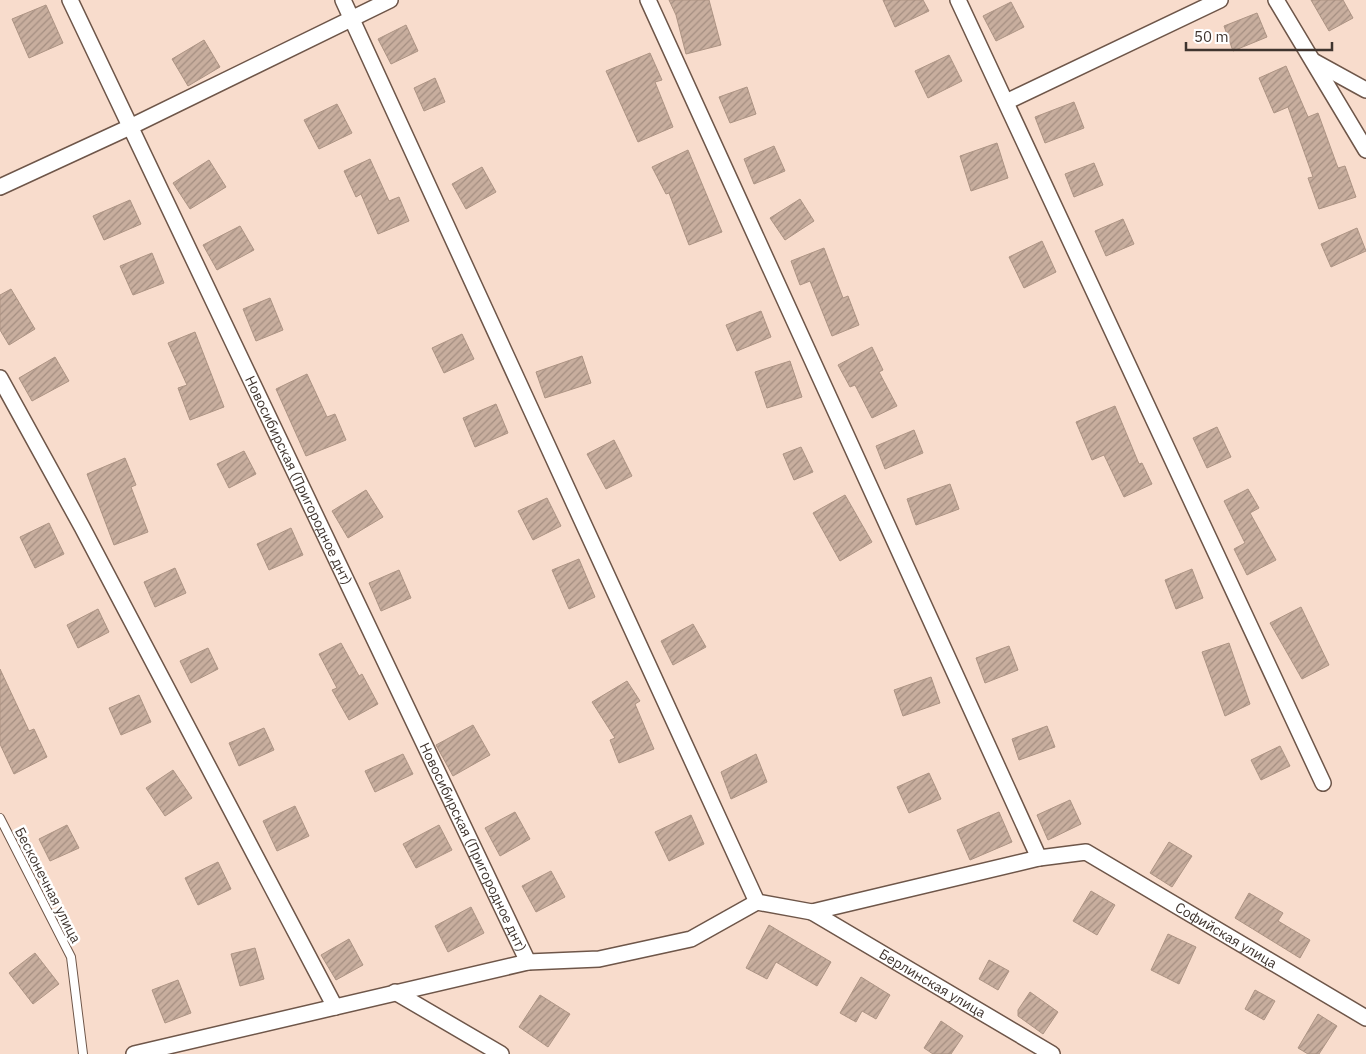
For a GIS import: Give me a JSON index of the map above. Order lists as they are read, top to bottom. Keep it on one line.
{"streets":{"street":["Новосибирская (Пригородное днт)","Софийская улица","Берлинская улица"],"lane":["Бесконечная улица"]},"scale_bar":"50 m"}
